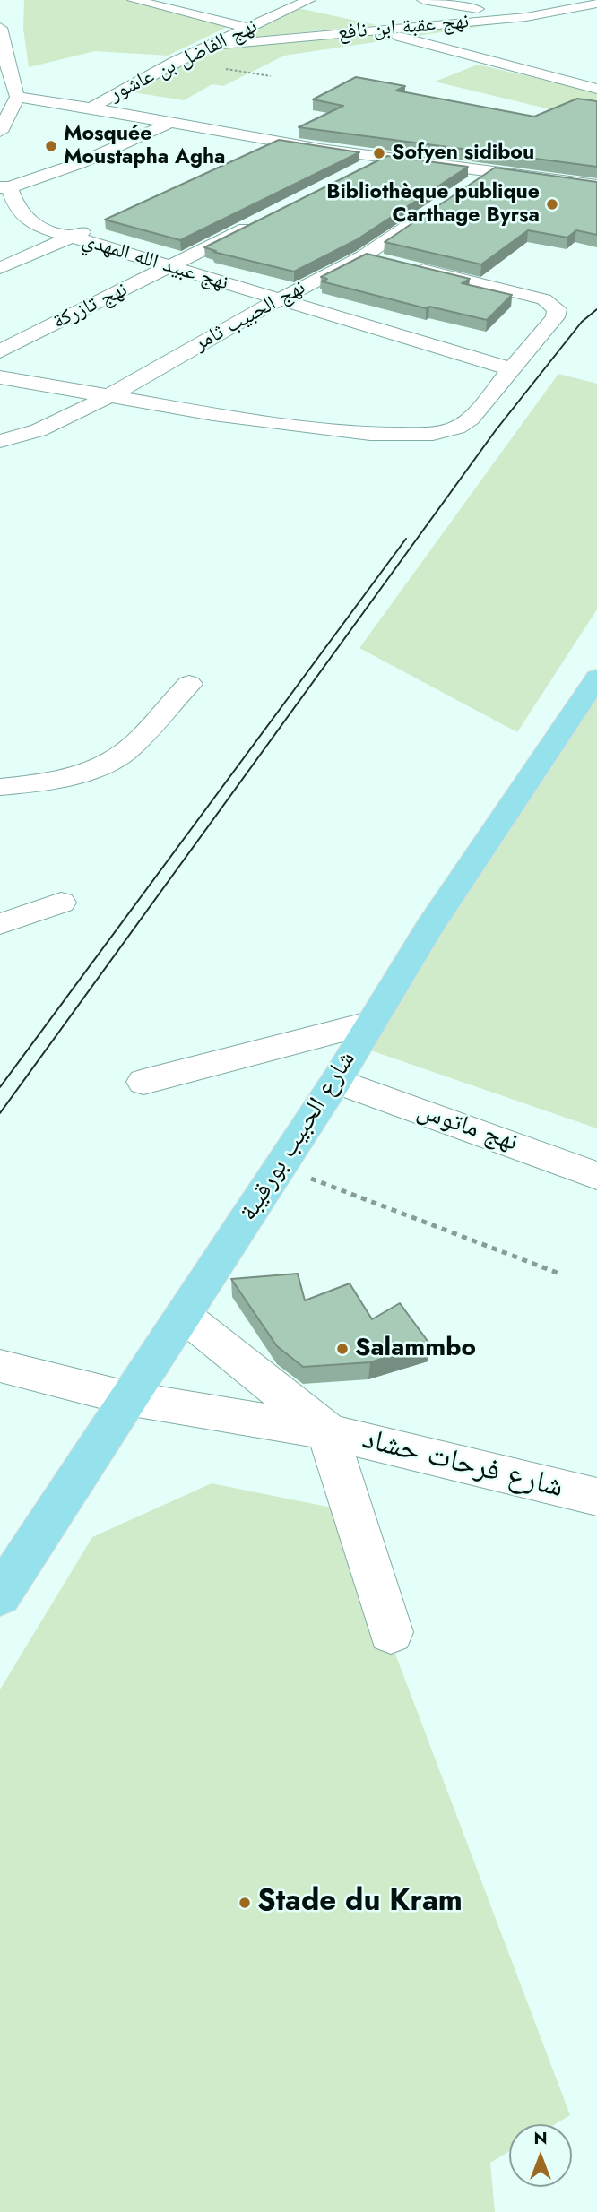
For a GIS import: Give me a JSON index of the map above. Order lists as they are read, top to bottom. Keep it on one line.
{"streets":{"main road":["شارع الحبيب بورقيبة"],"street":["نهج عقبة ابن نافع","نهج الفاضل بن عاشور","نهج عبيد الله المهدي","نهج تازركة","نهج الحبيب ثامر","نهج ماتوس","شارع فرحات حشاد"]},"crossings":[["نهج عقبة ابن نافع","نهج الفاضل بن عاشور"],["نهج عبيد الله المهدي","نهج تازركة"],["نهج عبيد الله المهدي","نهج الحبيب ثامر"],["نهج ماتوس","شارع الحبيب بورقيبة"],["شارع الحبيب بورقيبة","شارع فرحات حشاد"]],"places":["Mosquée Moustapha Agha","Sofyen sidibou","Bibliothèque publique Carthage Byrsa","Salammbo","Stade du Kram"],"north":"top"}
